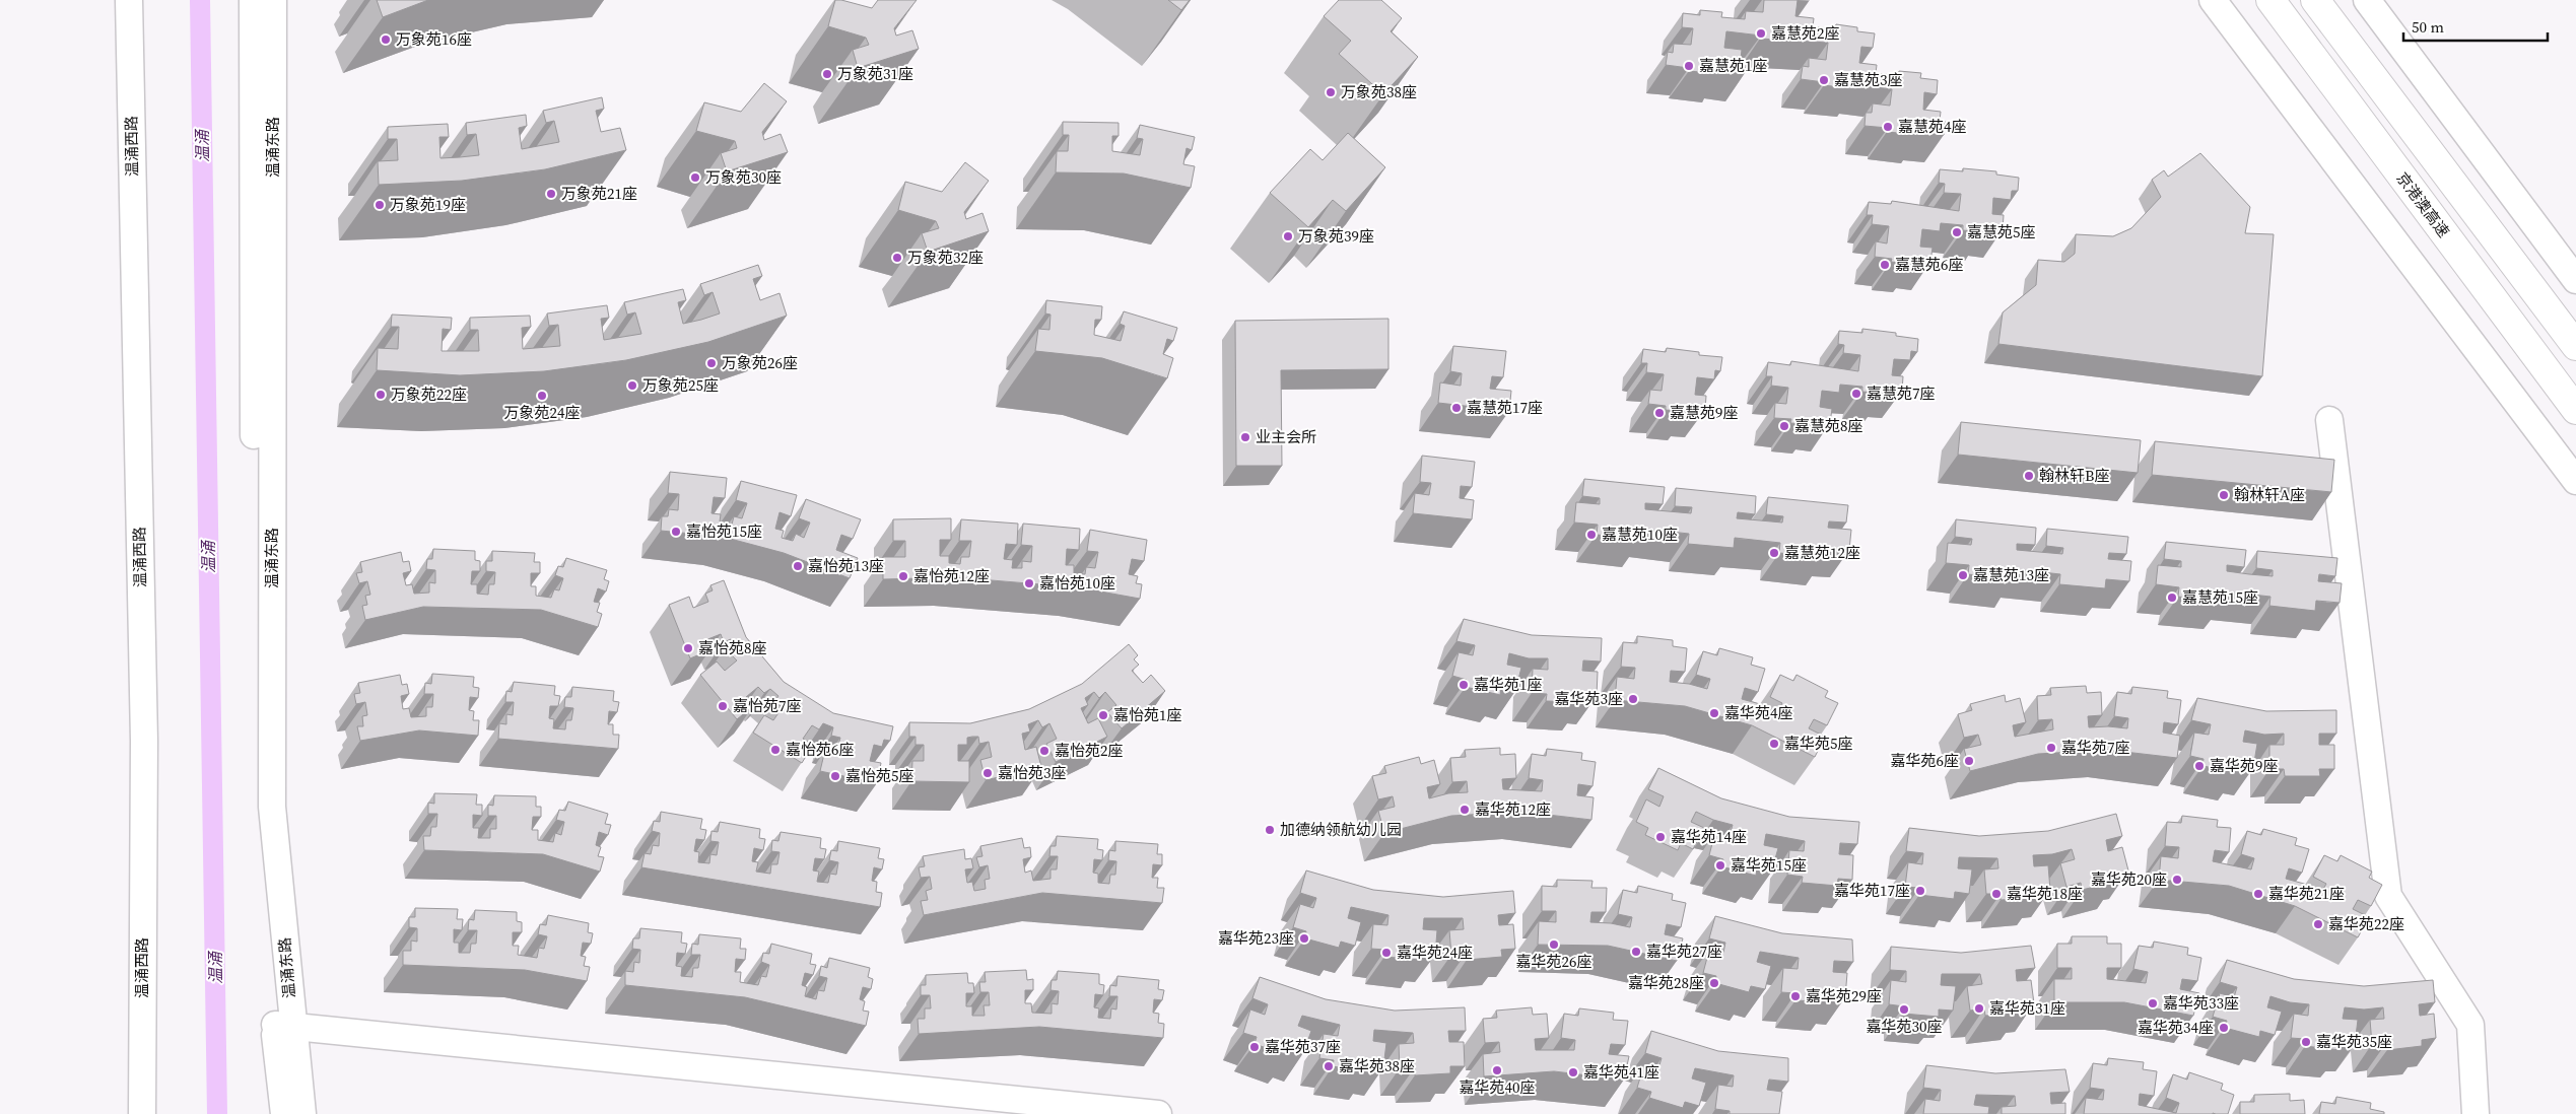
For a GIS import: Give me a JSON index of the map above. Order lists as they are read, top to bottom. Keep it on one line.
{"streets":{"highway":["京港澳高速"],"street":["温涌西路","温涌东路"]},"water":["温涌"],"places":["嘉慧苑2座","万象苑16座","嘉慧苑1座","万象苑31座","嘉慧苑3座","万象苑38座","嘉慧苑4座","万象苑30座","万象苑21座","万象苑19座","嘉慧苑5座","万象苑39座","万象苑32座","嘉慧苑6座","万象苑26座","万象苑25座","嘉慧苑7座","万象苑22座","万象苑24座","嘉慧苑17座","嘉慧苑9座","嘉慧苑8座","业主会所","翰林轩B座","翰林轩A座","嘉怡苑15座","嘉慧苑10座","嘉慧苑12座","嘉怡苑13座","嘉慧苑13座","嘉怡苑12座","嘉怡苑10座","嘉慧苑15座","嘉怡苑8座","嘉华苑1座","嘉华苑3座","嘉怡苑7座","嘉华苑4座","嘉怡苑1座","嘉华苑5座","嘉华苑7座","嘉怡苑6座","嘉怡苑2座","嘉华苑6座","嘉华苑9座","嘉怡苑3座","嘉怡苑5座","嘉华苑12座","加德纳领航幼儿园","嘉华苑14座","嘉华苑15座","嘉华苑20座","嘉华苑17座","嘉华苑18座","嘉华苑21座","嘉华苑22座","嘉华苑23座","嘉华苑26座","嘉华苑27座","嘉华苑24座","嘉华苑28座","嘉华苑29座","嘉华苑33座","嘉华苑31座","嘉华苑30座","嘉华苑34座","嘉华苑35座","嘉华苑37座","嘉华苑38座","嘉华苑40座","嘉华苑41座"],"scale_bar":"50 m"}
